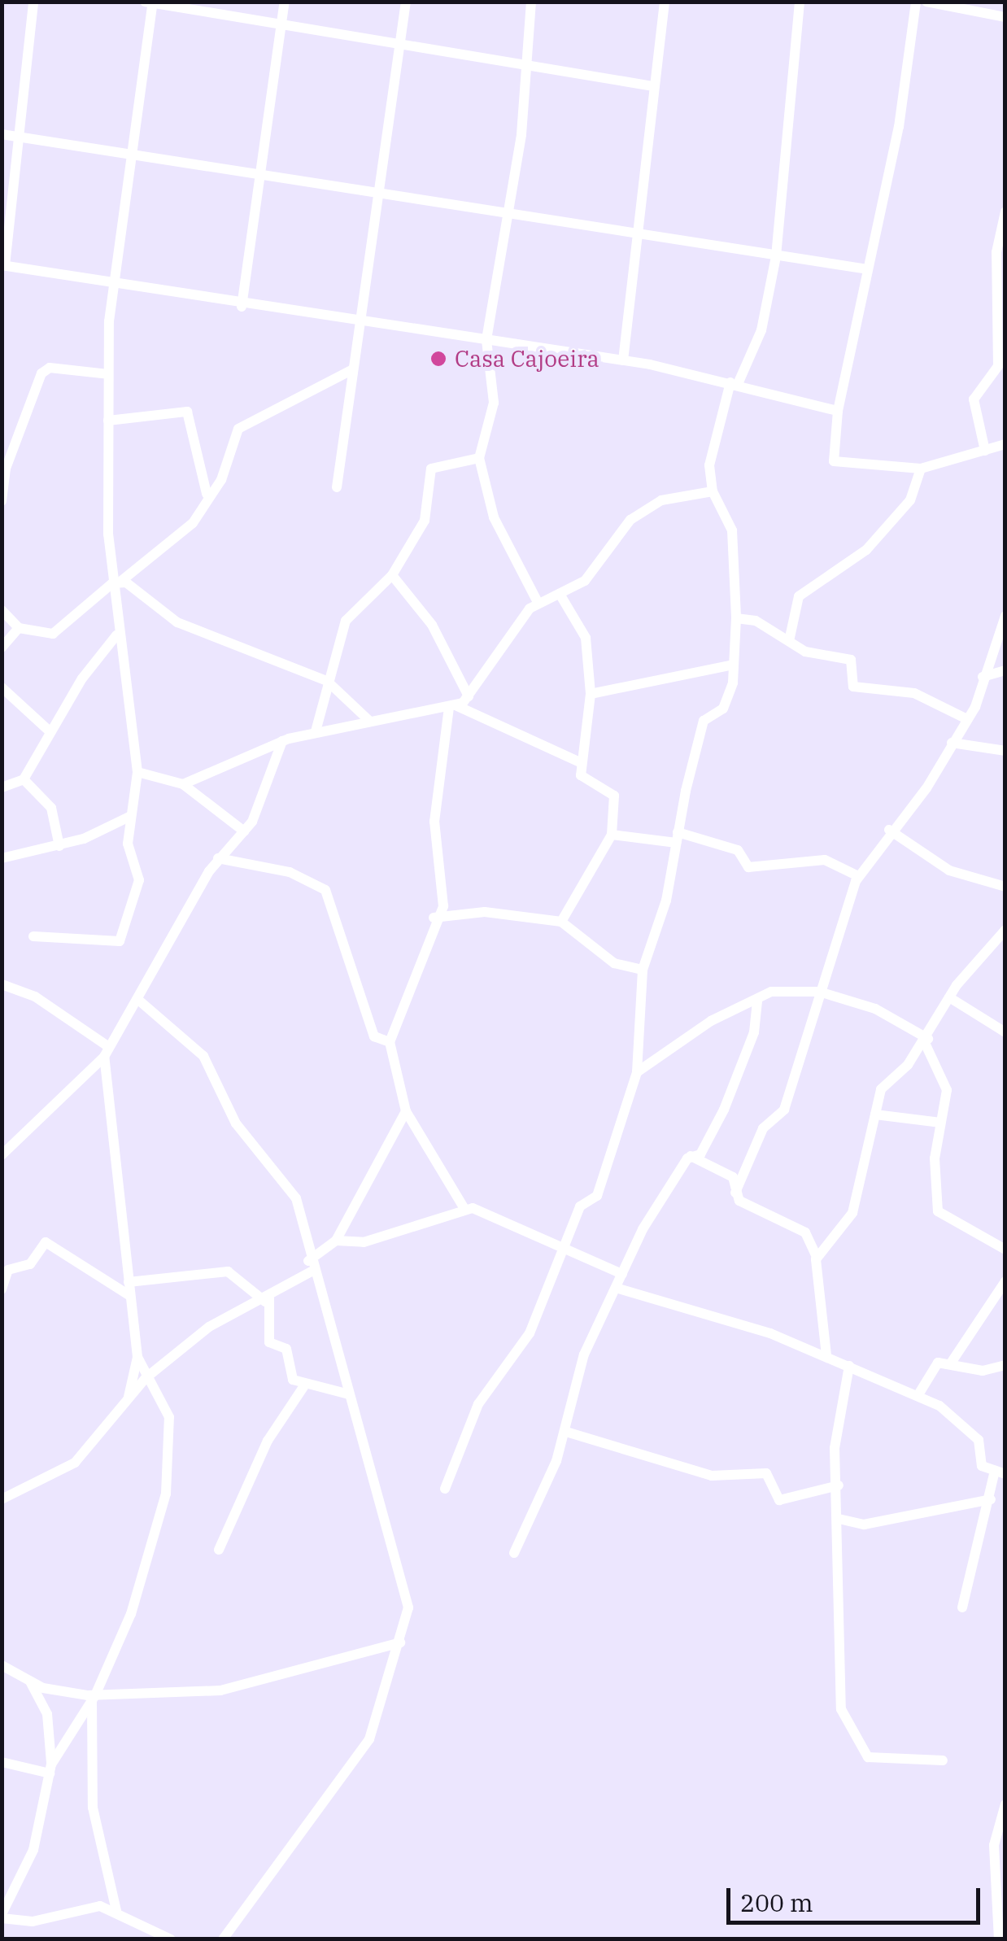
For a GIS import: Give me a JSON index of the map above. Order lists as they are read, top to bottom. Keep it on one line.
{"places":["Casa Cajoeira"],"scale_bar":"200 m"}
